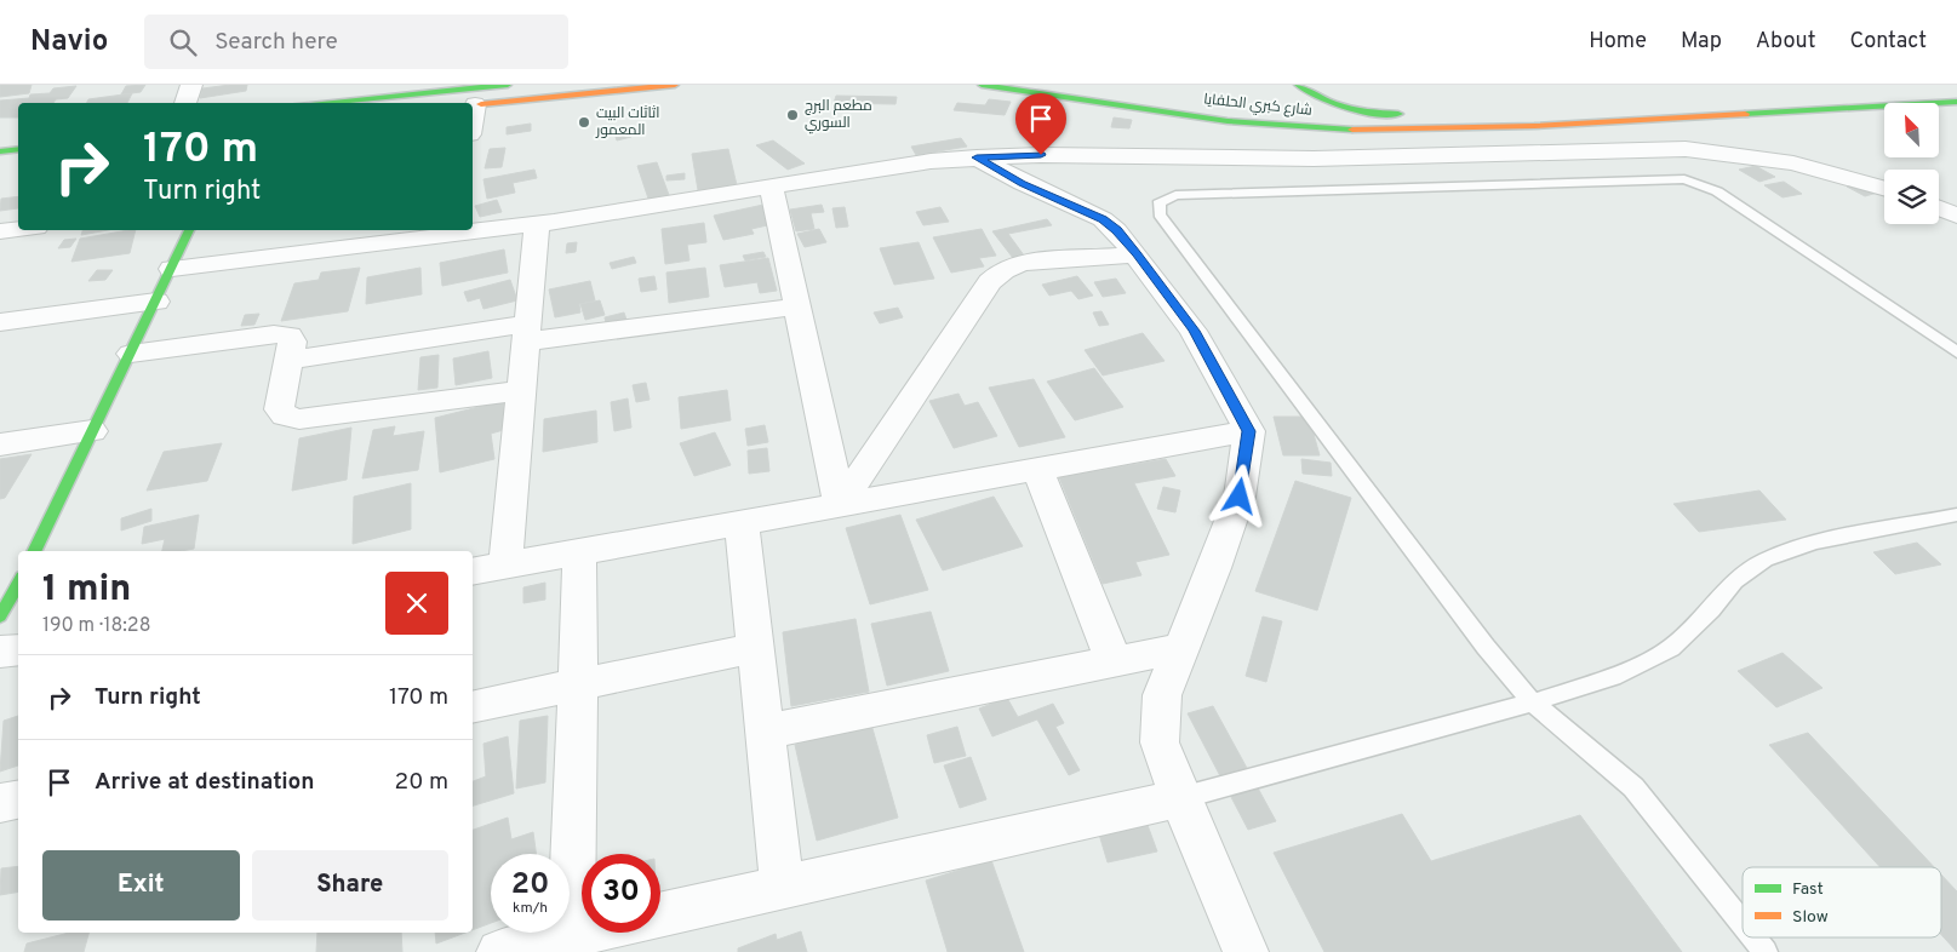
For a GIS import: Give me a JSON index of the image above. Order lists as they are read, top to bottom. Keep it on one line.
{"streets":{"main road":["شارع كبري الحلفايا"]},"places":["مطعم البرج السوري","اثاثات البيت المعمور"],"legend":["Fast","Slow"],"north":"top left","page":{"header":"Navio","search":"Search here","nav":["Home","Map","About","Contact"],"turn":["170 m","Turn right"],"heading":["1 min","190 m · 18:28"],"list":[{"name":"Turn right","value":"170 m"},{"name":"Arrive at destination","value":"20 m"}],"buttons":["Exit","Share"],"speed":"20 km/h","limit":"30"}}
